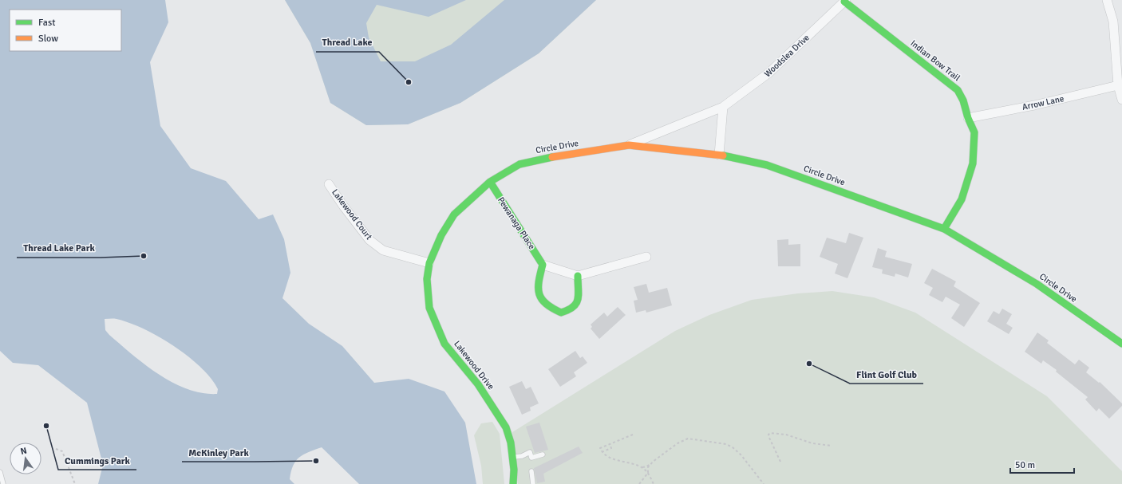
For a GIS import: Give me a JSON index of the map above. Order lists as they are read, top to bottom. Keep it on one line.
{"streets":{"street":["Woodslea Drive","Indian Bow Trail","Arrow Lane","Circle Drive","Lakewood Court","Pewanaga Place","Lakewood Drive"]},"crossings":[["Woodslea Drive","Indian Bow Trail"],["Woodslea Drive","Circle Drive"],["Indian Bow Trail","Arrow Lane"],["Indian Bow Trail","Circle Drive"],["Circle Drive","Pewanaga Place"],["Circle Drive","Lakewood Drive"],["Lakewood Court","Lakewood Drive"],["Pewanaga Place","Lakewood Drive"]],"places":["Thread Lake","Thread Lake Park","Flint Golf Club","Cummings Park","McKinley Park"],"legend":["Fast","Slow"],"scale_bar":"50 m","north":"top"}
